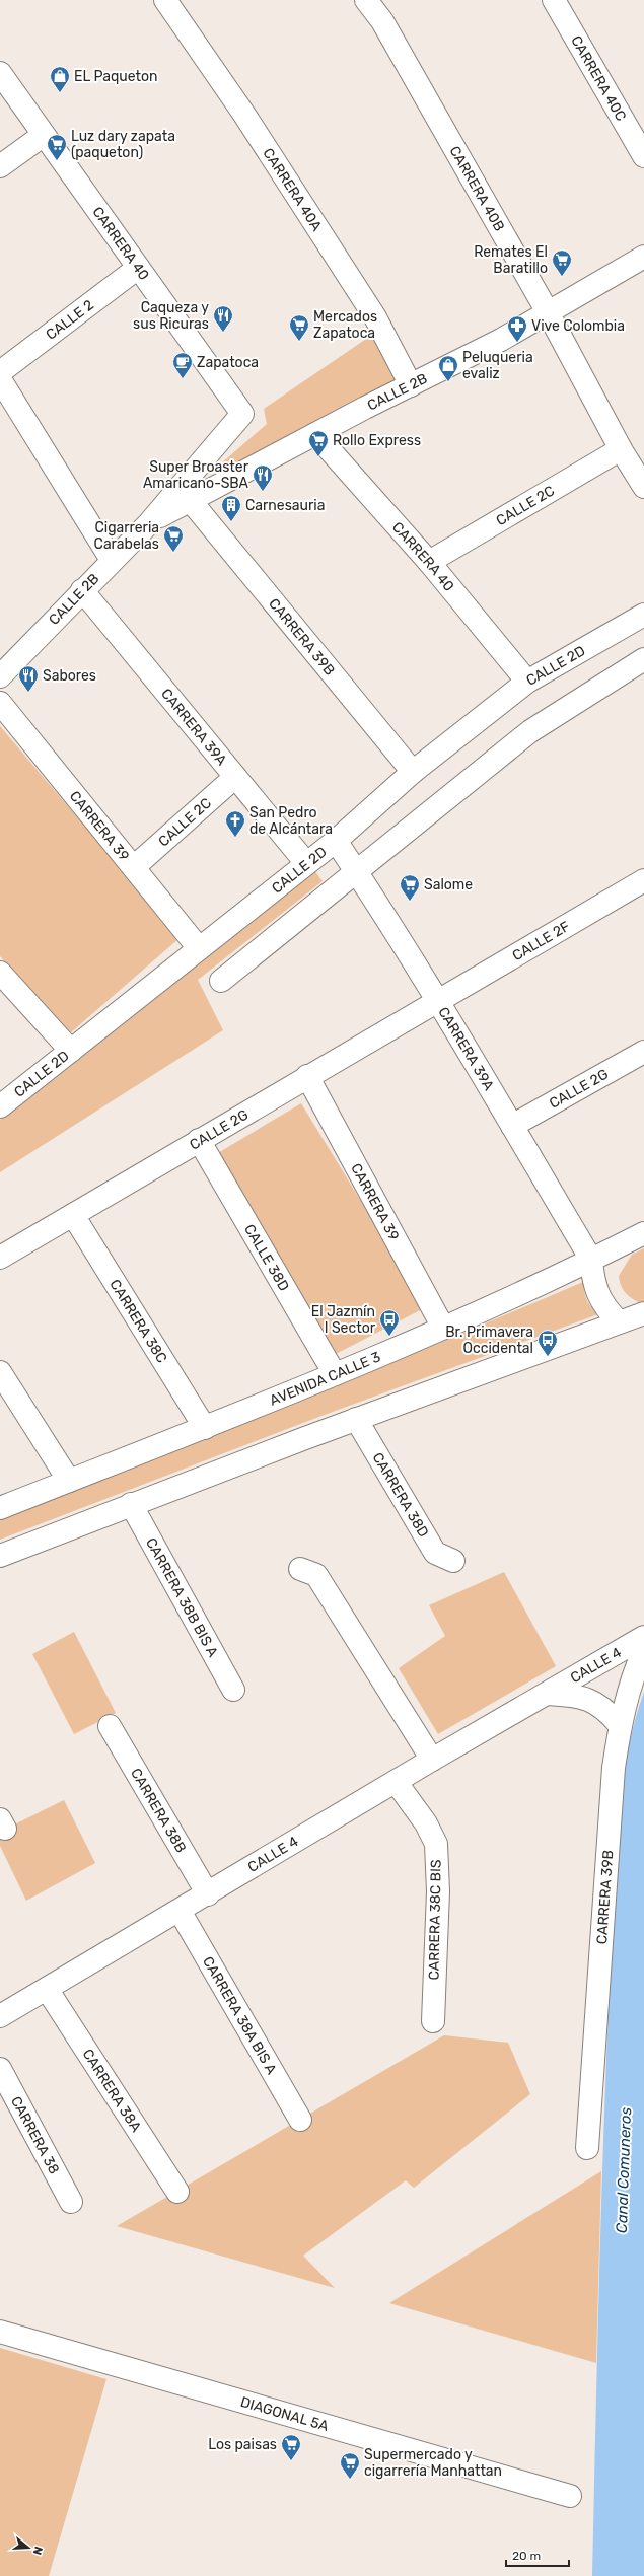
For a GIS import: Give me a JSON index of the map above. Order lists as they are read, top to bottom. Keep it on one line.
{"streets":{"street":["CARRERA 40C","CARRERA 40B","CARRERA 40A","CARRERA 40","CALLE 2","CALLE 2B","CALLE 2C","CARRERA 39B","CALLE 2D","CARRERA 39A","CARRERA 39","CALLE 2F","CALLE 2G","CALLE 38D","CARRERA 38C","AVENIDA CALLE 3","CARRERA 38D","CARRERA 38B BIS A","CALLE 4","CARRERA 38B","CARRERA 38C BIS","CARRERA 38A BIS A","CARRERA 38A","CARRERA 38","DIAGONAL 5A"]},"crossings":[["CARRERA 40B","CALLE 2B"],["CARRERA 40B","CALLE 2C"],["CARRERA 40A","CALLE 2B"],["CARRERA 40","CALLE 2"],["CARRERA 40","CALLE 2B"],["CARRERA 40","CALLE 2C"],["CARRERA 40","CALLE 2D"],["CALLE 2B","CARRERA 39B"],["CALLE 2B","CARRERA 39A"],["CALLE 2C","CARRERA 39A"],["CALLE 2C","CARRERA 39"],["CARRERA 39B","CALLE 2D"],["CARRERA 39B","CALLE 4"],["CALLE 2D","CARRERA 39A"],["CALLE 2D","CARRERA 39"],["CARRERA 39A","CALLE 2F"],["CARRERA 39A","CALLE 2G"],["CARRERA 39A","AVENIDA CALLE 3"],["CARRERA 39","CALLE 2G"],["CARRERA 39","AVENIDA CALLE 3"],["CALLE 2F","CALLE 2G"],["CALLE 2G","CALLE 38D"],["CALLE 2G","CARRERA 38C"],["CALLE 38D","AVENIDA CALLE 3"],["CARRERA 38C","AVENIDA CALLE 3"],["CALLE 4","CARRERA 38B"],["CALLE 4","CARRERA 38C BIS"],["CALLE 4","CARRERA 38A BIS A"],["CALLE 4","CARRERA 38A"]],"water":["Canal Comuneros"],"places":{"shop":["EL Paqueton","Peluqueria evaliz"],"supermarket":["Luz dary zapata (paqueton)","Remates El Baratillo","Mercados Zapatoca","Rollo Express","Cigarreria Carabelas","Salome","Los paisas","Supermercado y cigarrería Manhattan"],"restaurant":["Caqueza y sus Ricuras","Super Broaster Amaricano-SBA","Sabores"],"pharmacy":["Vive Colombia"],"cafe":["Zapatoca"],"building":["Carnesauria"],"church":["San Pedro de Alcántara"],"bus stop":["El Jazmín I Sector","Br. Primavera Occidental"]},"scale_bar":"20 m","north":"right"}
